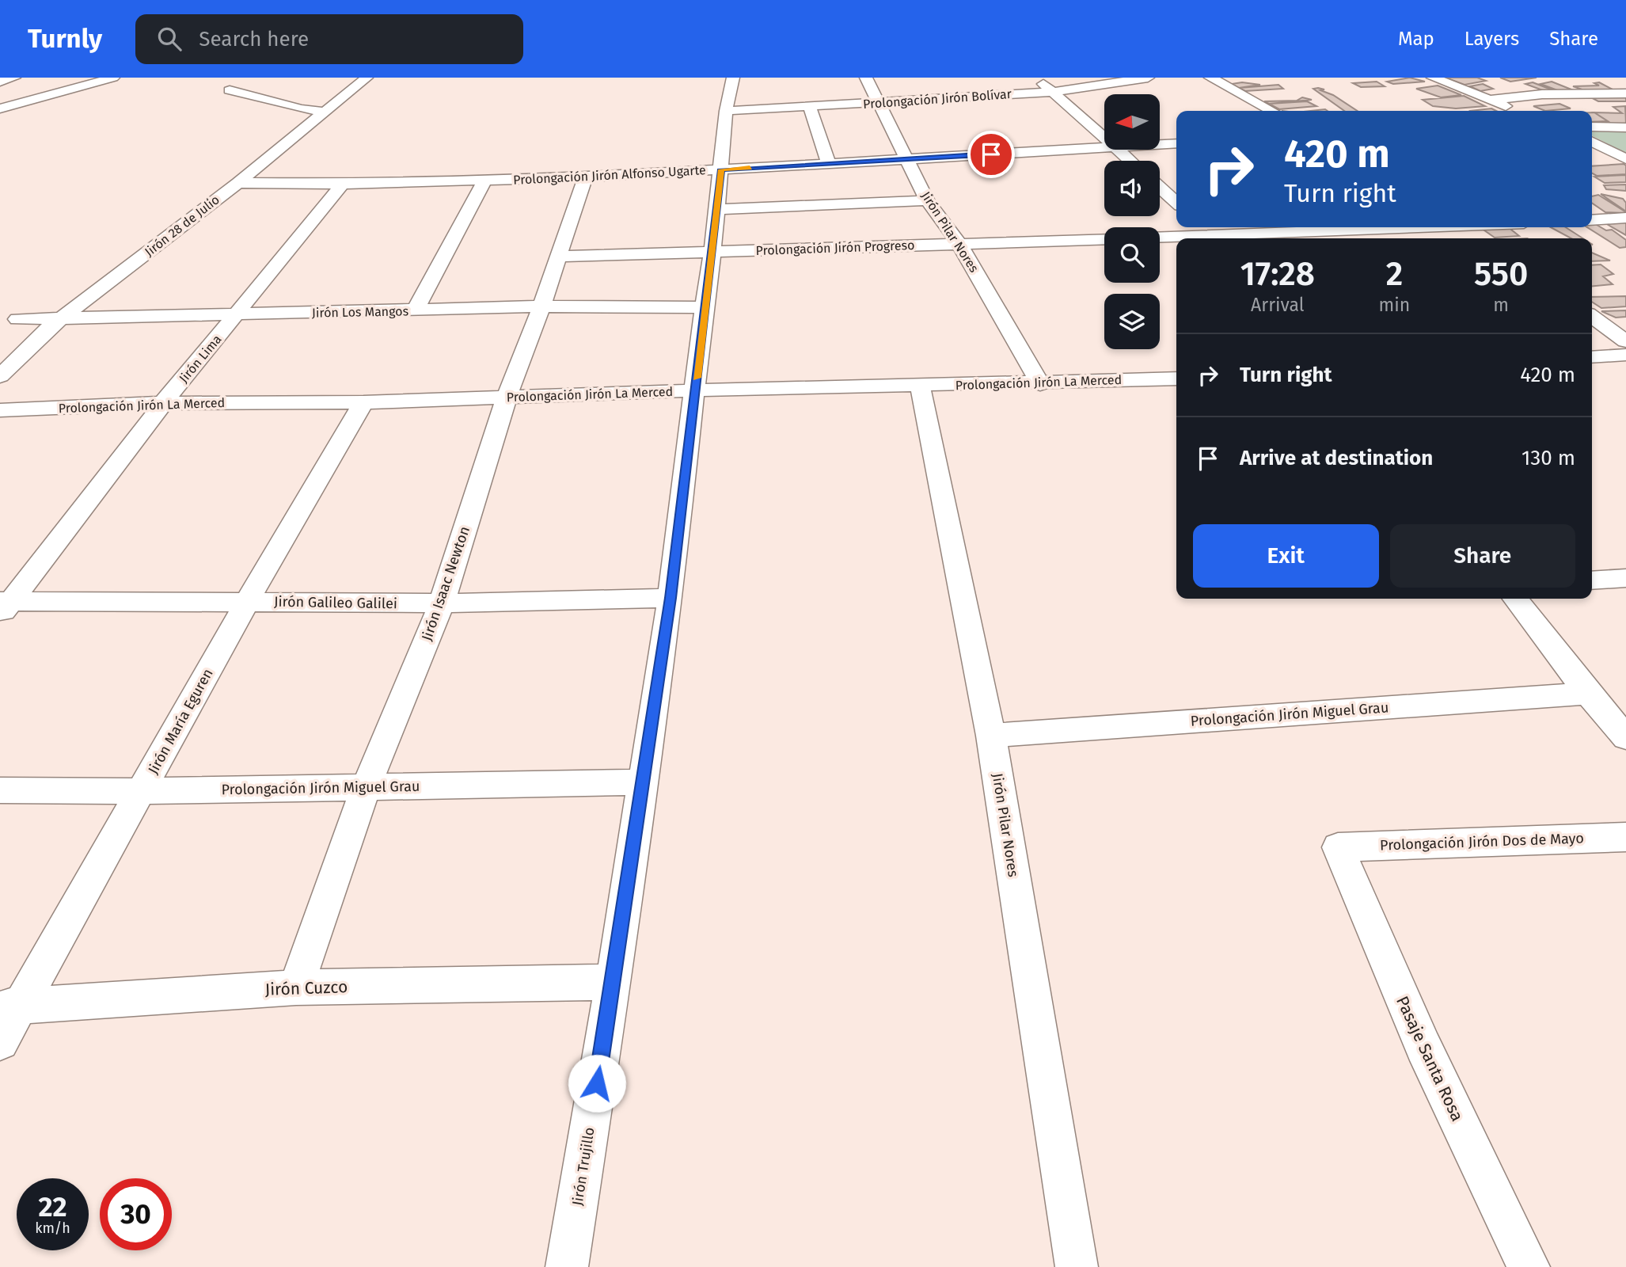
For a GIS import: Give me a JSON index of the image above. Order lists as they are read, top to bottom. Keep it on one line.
{"streets":{"street":["Prolongación Jirón Bolívar","Prolongación Jirón Alfonso Ugarte","Jirón 28 de Julio","Jirón Pilar Nores","Prolongación Jirón Progreso","Jirón Los Mangos","Jirón Lima","Prolongación Jirón La Merced","Jirón Isaac Newton","Jirón Galileo Galilei","Prolongación Jirón Miguel Grau","Jirón María Eguren","Prolongación Jirón Dos de Mayo","Jirón Cuzco","Pasaje Santa Rosa","Jirón Trujillo"]},"crossings":[["Prolongación Jirón Bolívar","Jirón Pilar Nores"],["Prolongación Jirón Bolívar","Jirón Trujillo"],["Prolongación Jirón Alfonso Ugarte","Jirón 28 de Julio"],["Prolongación Jirón Alfonso Ugarte","Jirón Pilar Nores"],["Prolongación Jirón Alfonso Ugarte","Jirón Lima"],["Prolongación Jirón Alfonso Ugarte","Jirón Isaac Newton"],["Prolongación Jirón Alfonso Ugarte","Jirón Trujillo"],["Jirón 28 de Julio","Jirón Los Mangos"],["Jirón Pilar Nores","Prolongación Jirón Progreso"],["Jirón Pilar Nores","Prolongación Jirón La Merced"],["Jirón Pilar Nores","Prolongación Jirón Miguel Grau"],["Prolongación Jirón Progreso","Jirón Isaac Newton"],["Prolongación Jirón Progreso","Jirón Trujillo"],["Jirón Los Mangos","Jirón Lima"],["Jirón Los Mangos","Jirón Isaac Newton"],["Jirón Los Mangos","Jirón Trujillo"],["Jirón Lima","Prolongación Jirón La Merced"],["Jirón Lima","Jirón Galileo Galilei"],["Prolongación Jirón La Merced","Jirón Isaac Newton"],["Prolongación Jirón La Merced","Jirón María Eguren"],["Prolongación Jirón La Merced","Jirón Trujillo"],["Jirón Isaac Newton","Jirón Galileo Galilei"],["Jirón Isaac Newton","Prolongación Jirón Miguel Grau"],["Jirón Isaac Newton","Jirón Cuzco"],["Jirón Galileo Galilei","Jirón María Eguren"],["Jirón Galileo Galilei","Jirón Trujillo"],["Prolongación Jirón Miguel Grau","Jirón María Eguren"],["Prolongación Jirón Miguel Grau","Jirón Trujillo"],["Jirón María Eguren","Jirón Cuzco"],["Prolongación Jirón Dos de Mayo","Pasaje Santa Rosa"],["Jirón Cuzco","Jirón Trujillo"]],"north":"left","page":{"header":"Turnly","search":"Search here","nav":["Map","Layers","Share"],"turn":["420 m","Turn right"],"eta":["17:28","Arrival","2","min","550","m"],"list":[{"name":"Turn right","value":"420 m"},{"name":"Arrive at destination","value":"130 m"}],"buttons":["Exit","Share"],"speed":"22 km/h","limit":"30"}}
